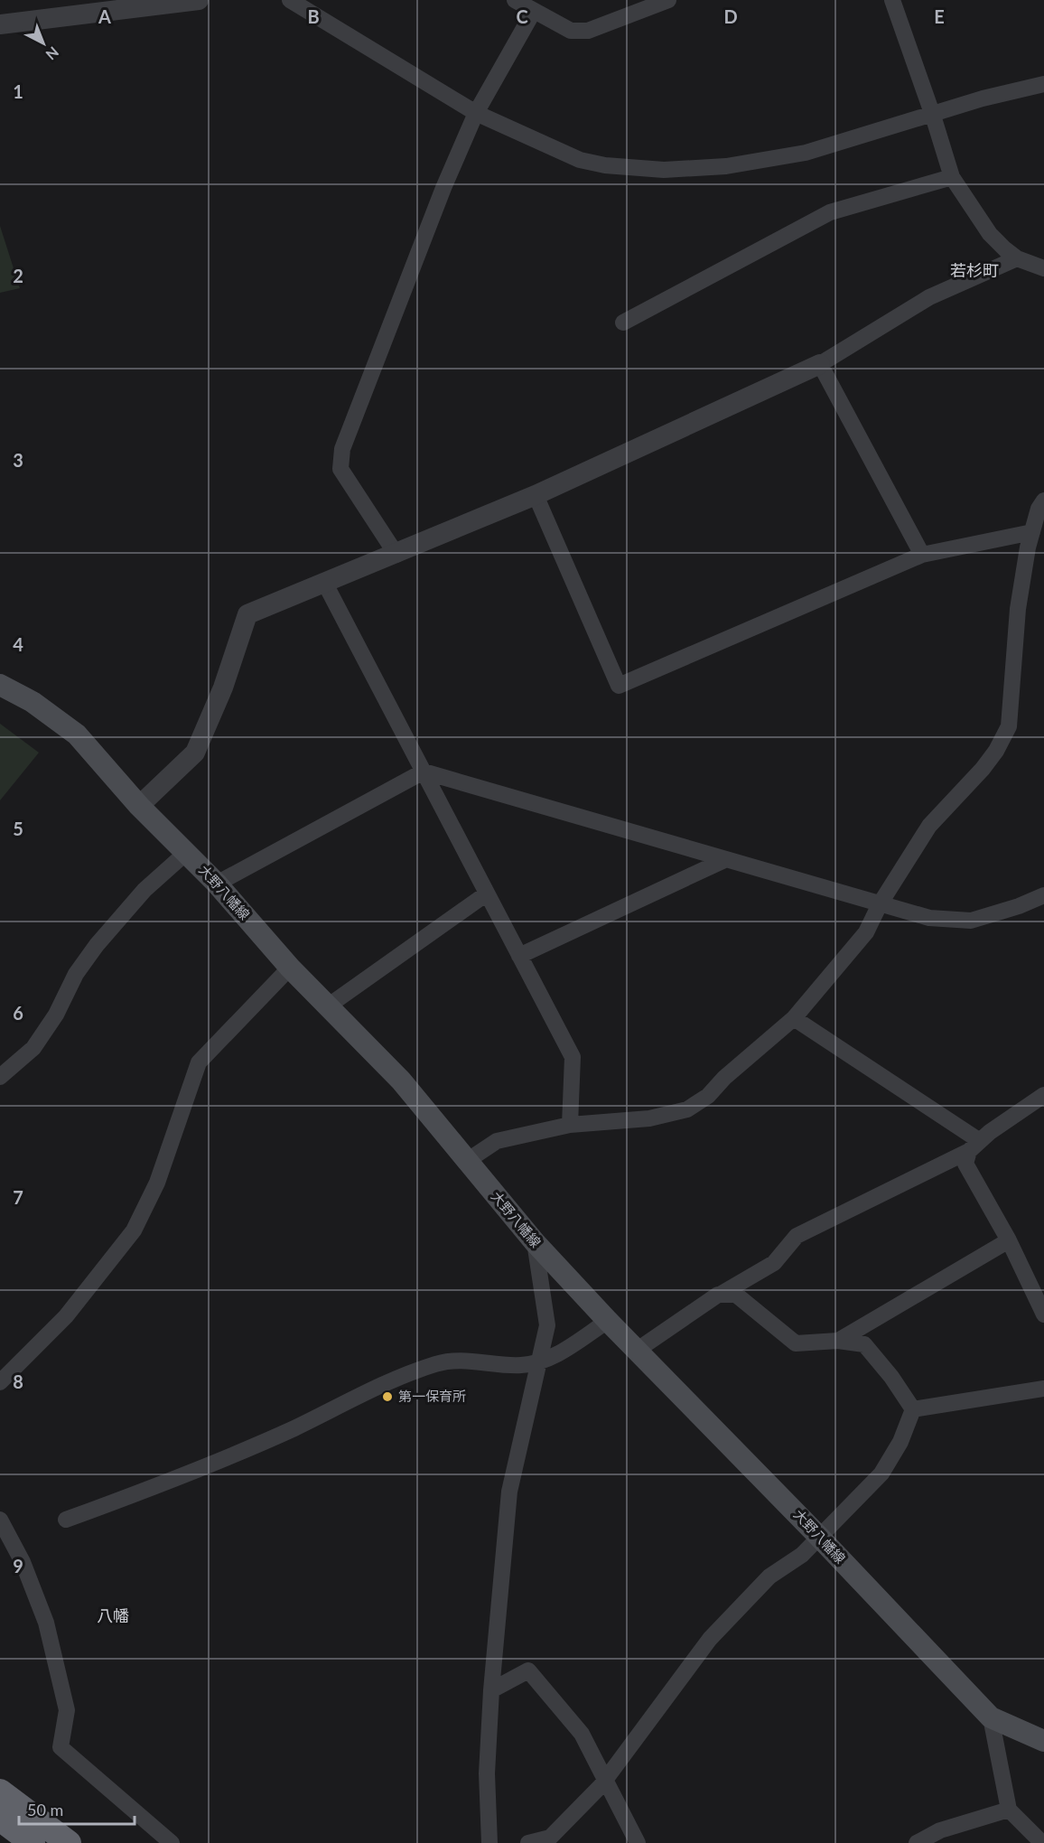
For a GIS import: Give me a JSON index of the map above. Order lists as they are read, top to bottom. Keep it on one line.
{"streets":{"main road":["大野八幡線"]},"districts":["若杉町","八幡"],"places":["第一保育所"],"scale_bar":"50 m","north":"bottom right","grid":{"columns":["A","B","C","D","E"],"rows":["1","2","3","4","5","6","7","8","9"]}}
